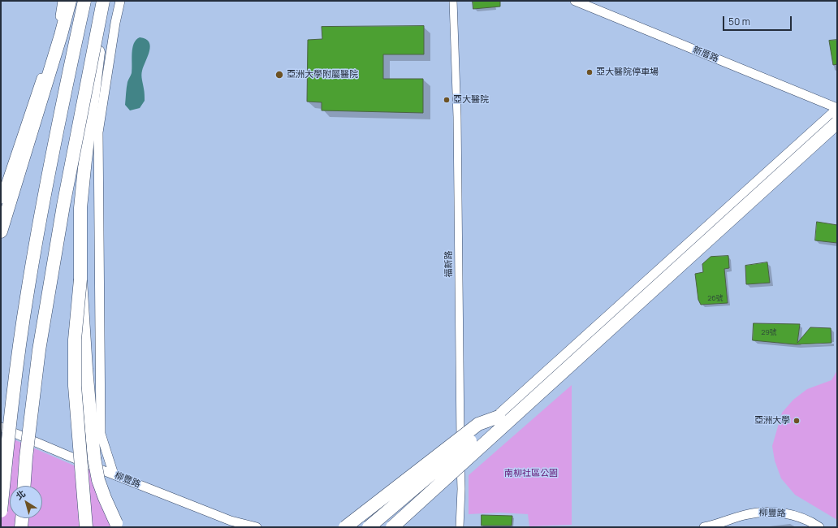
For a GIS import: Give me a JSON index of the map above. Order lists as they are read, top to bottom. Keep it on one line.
{"streets":{"street":["新厝路","福新路","柳豐路"]},"parks":["南柳社區公園"],"places":["亞大醫院停車場","亞洲大學附屬醫院","亞大醫院","亞洲大學"],"house_numbers":["26號","29號"],"scale_bar":"50 m","north":"top left"}
